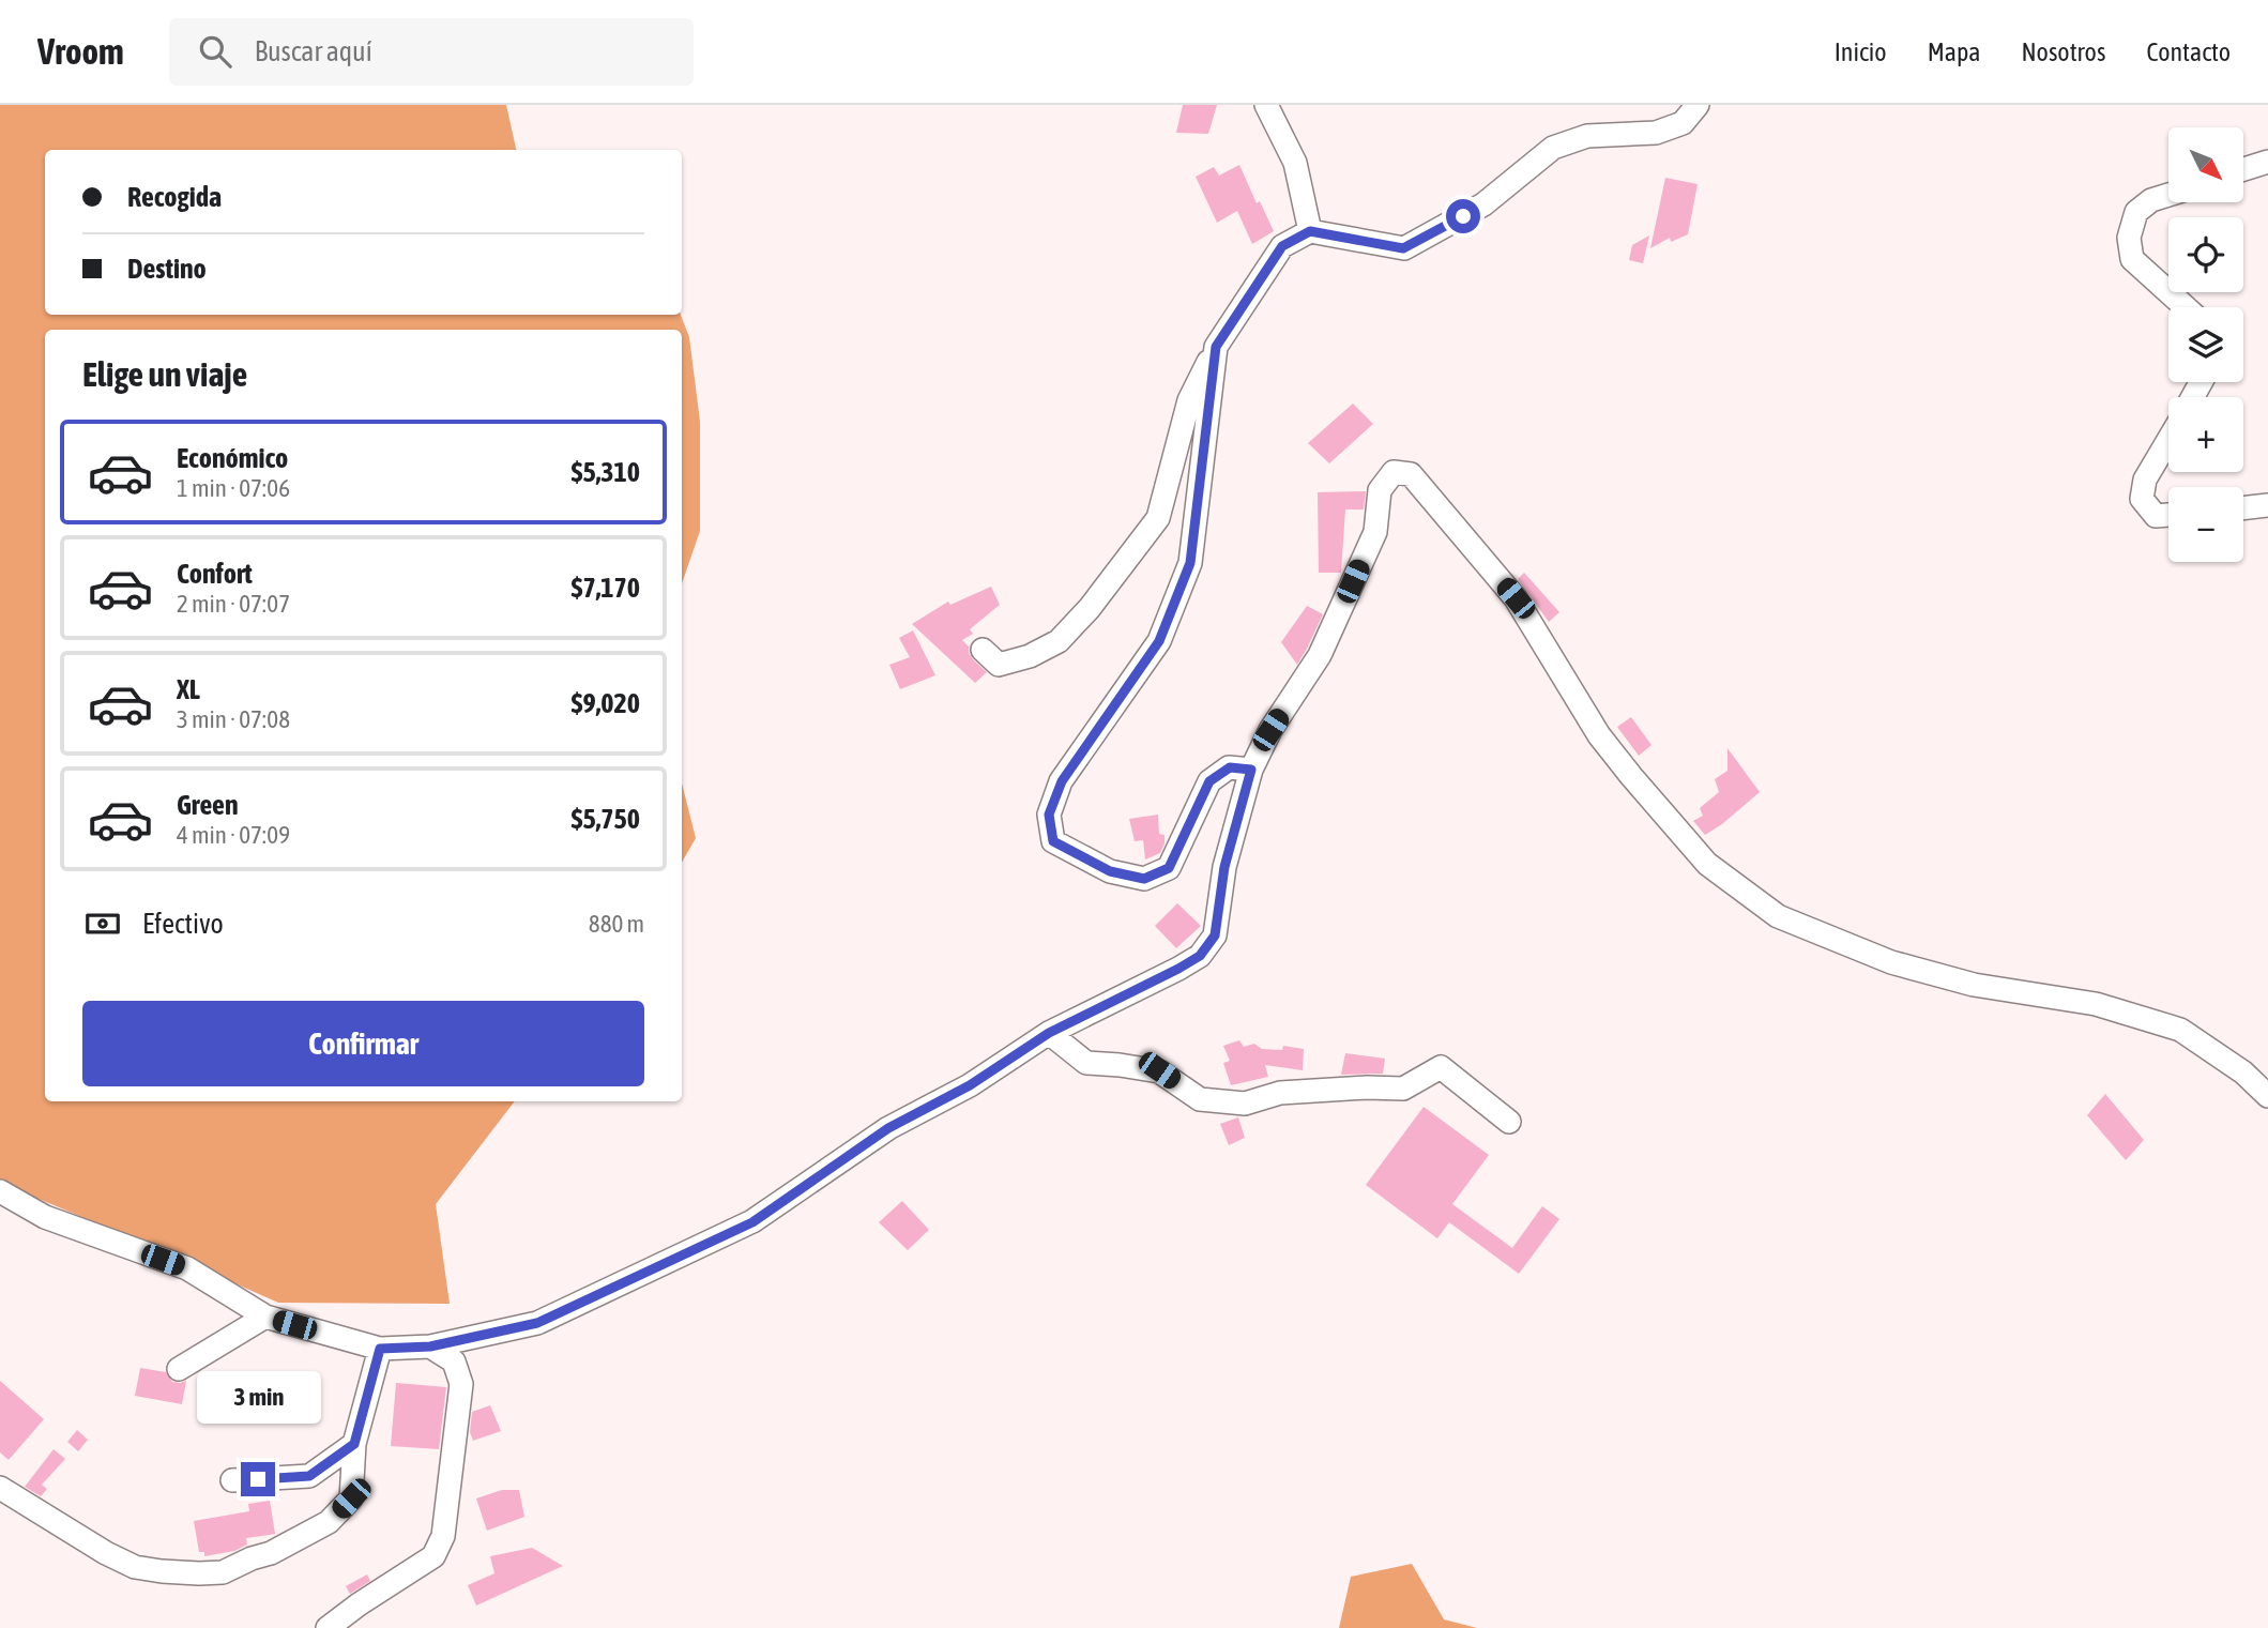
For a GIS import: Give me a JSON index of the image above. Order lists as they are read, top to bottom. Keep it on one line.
{"north":"bottom right","page":{"header":"Vroom","search":"Buscar aquí","nav":["Inicio","Mapa","Nosotros","Contacto"],"map_buttons":["+","−"],"banner":["Recogida","Destino"],"heading":"Elige un viaje","list":[{"name":"Económico","note":"1 min · 07:06","value":"$5,310"},{"name":"Confort","note":"2 min · 07:07","value":"$7,170"},{"name":"XL","note":"3 min · 07:08","value":"$9,020"},{"name":"Green","note":"4 min · 07:09","value":"$5,750"}],"pay":["Efectivo","880 m"],"buttons":"Confirmar","bubble":"3 min"}}
